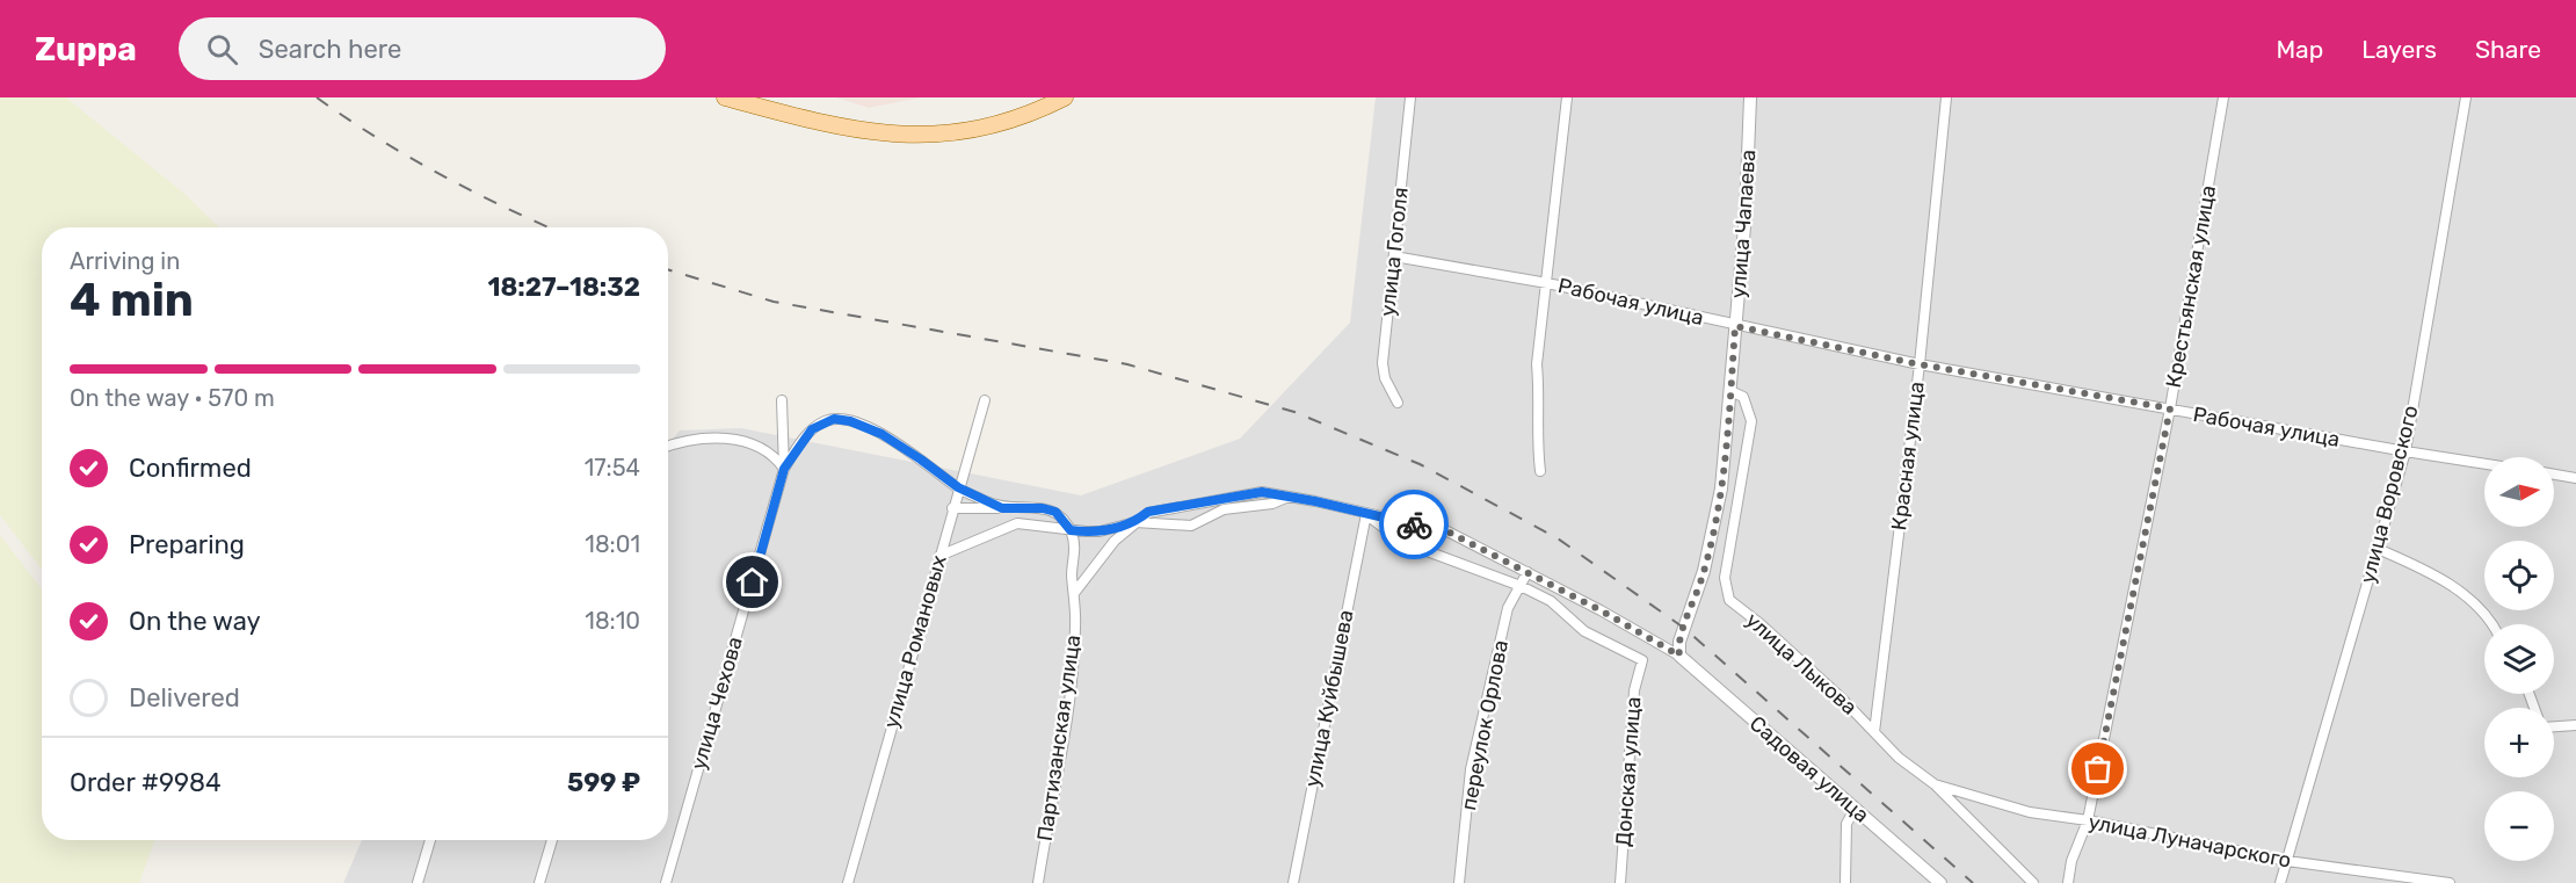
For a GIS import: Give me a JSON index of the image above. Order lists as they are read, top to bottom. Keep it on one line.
{"streets":{"street":["улица Чапаева","улица Гоголя","Крестьянская улица","Рабочая улица","Красная улица","улица Воровского","улица Романовых","улица Лыкова","улица Куйбышева","улица Чехова","переулок Орлова","Партизанская улица","Садовая улица","Донская улица","улица Луначарского"]},"crossings":[["улица Чапаева","Рабочая улица"],["улица Чапаева","улица Лыкова"],["улица Чапаева","Садовая улица"],["улица Гоголя","Рабочая улица"],["Крестьянская улица","Рабочая улица"],["Крестьянская улица","улица Луначарского"],["Рабочая улица","Красная улица"],["Рабочая улица","улица Воровского"],["Красная улица","улица Лыкова"],["улица Воровского","улица Луначарского"],["улица Лыкова","улица Луначарского"],["улица Куйбышева","Садовая улица"],["переулок Орлова","Садовая улица"],["переулок Орлова","Донская улица"]],"north":"right","page":{"header":"Zuppa","search":"Search here","nav":["Map","Layers","Share"],"heading":["4 min","Arriving in","18:27–18:32"],"panel":["Order #9984","599 ₽"],"bar":"On the way · 570 m","list":[["Confirmed","17:54"],["Preparing","18:01"],["On the way","18:10"],"Delivered"],"map_buttons":["+","−"]}}
